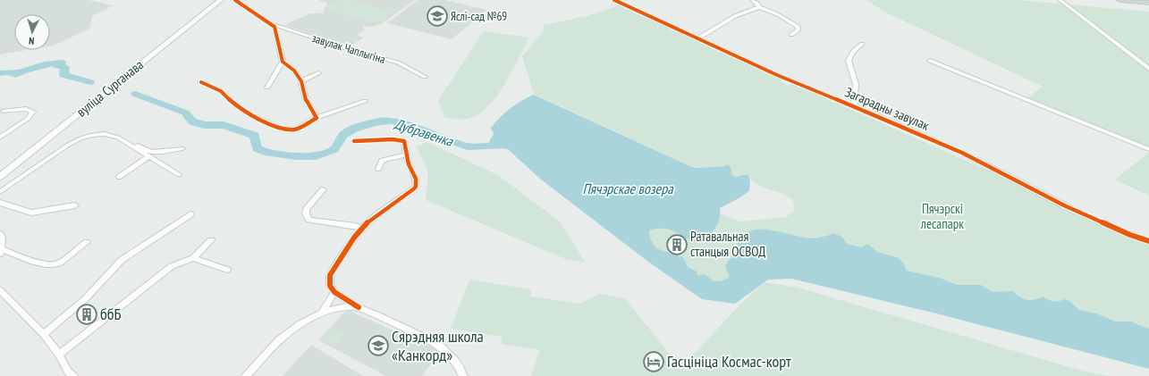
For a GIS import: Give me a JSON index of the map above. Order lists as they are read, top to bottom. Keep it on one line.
{"streets":{"main road":["вуліца Сурганава"],"street":["завулак Чаплыгіна","Загарадны завулак"]},"water":["Дубравенка","Пячэрскае возера"],"parks":["Пячэрскі лесапарк"],"places":{"school or university":["Яслі-сад №69","Сярэдняя школа «Канкорд»"],"building":["Ратавальная станцыя ОСВОД","ббБ"],"hotel":["Гасцініца Космас-корт"]},"north":"bottom"}
